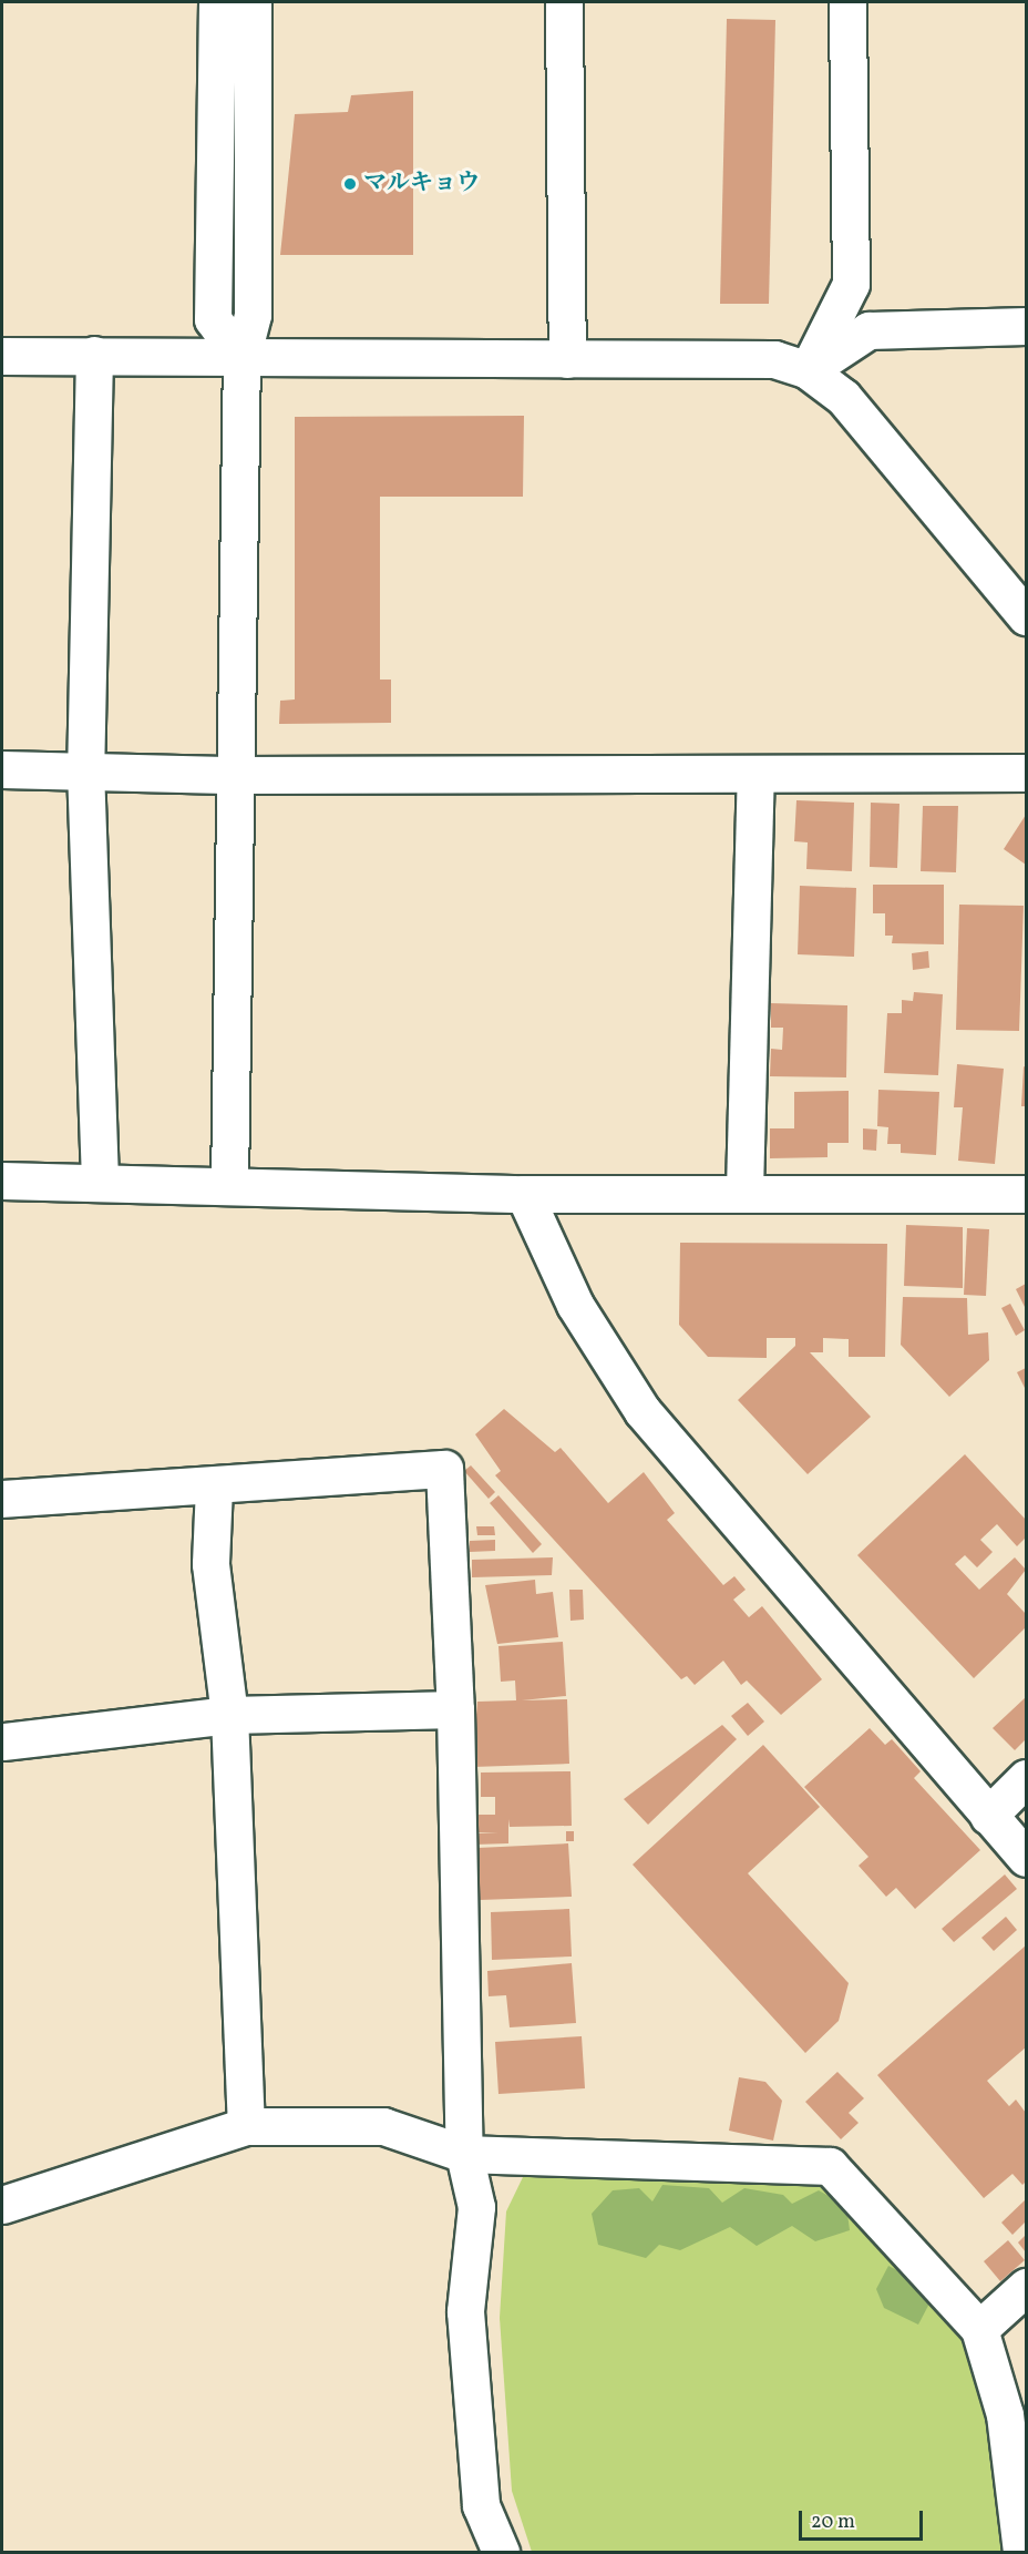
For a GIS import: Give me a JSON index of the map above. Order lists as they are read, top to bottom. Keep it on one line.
{"places":["マルキョウ"],"scale_bar":"20 m"}
